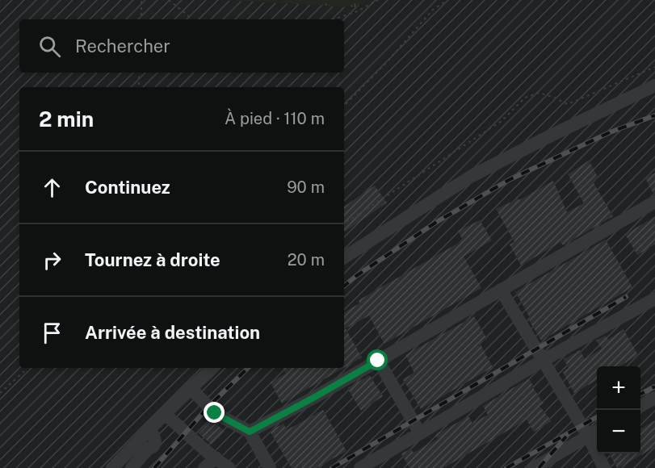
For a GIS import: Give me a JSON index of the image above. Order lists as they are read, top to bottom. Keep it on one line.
{"page":{"search":"Rechercher","heading":["2 min","À pied · 110 m"],"list":[["Continuez","90 m"],["Tournez à droite","20 m"],"Arrivée à destination"],"map_buttons":["+","−"]}}
